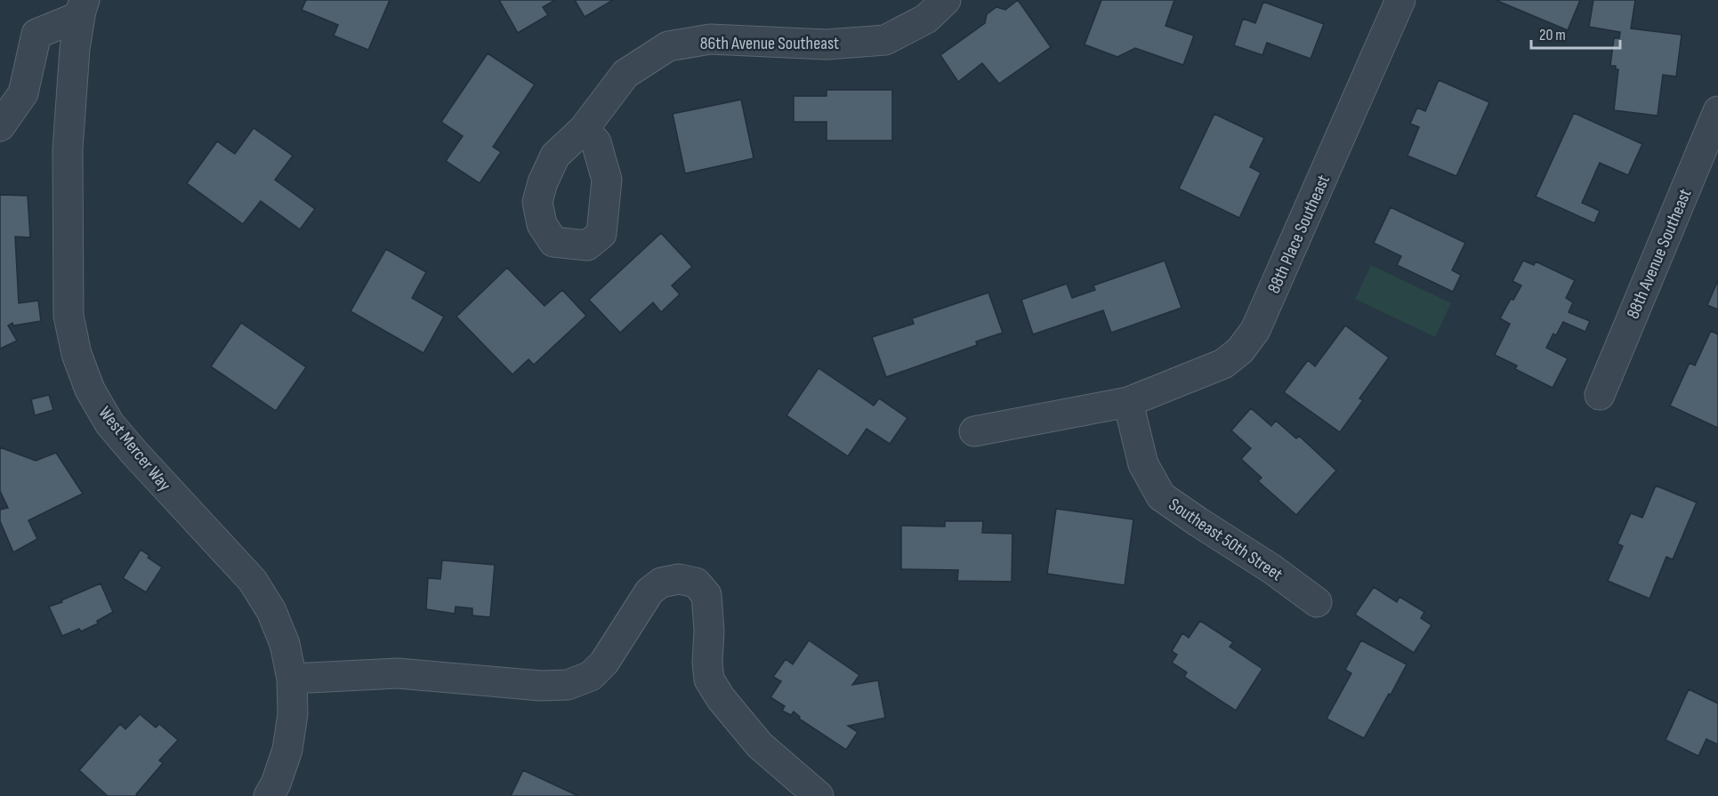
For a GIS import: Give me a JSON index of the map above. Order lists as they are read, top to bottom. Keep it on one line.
{"streets":{"street":["86th Avenue Southeast","88th Place Southeast","88th Avenue Southeast","West Mercer Way","Southeast 50th Street"]},"crossings":[["88th Place Southeast","Southeast 50th Street"]],"scale_bar":"20 m"}
